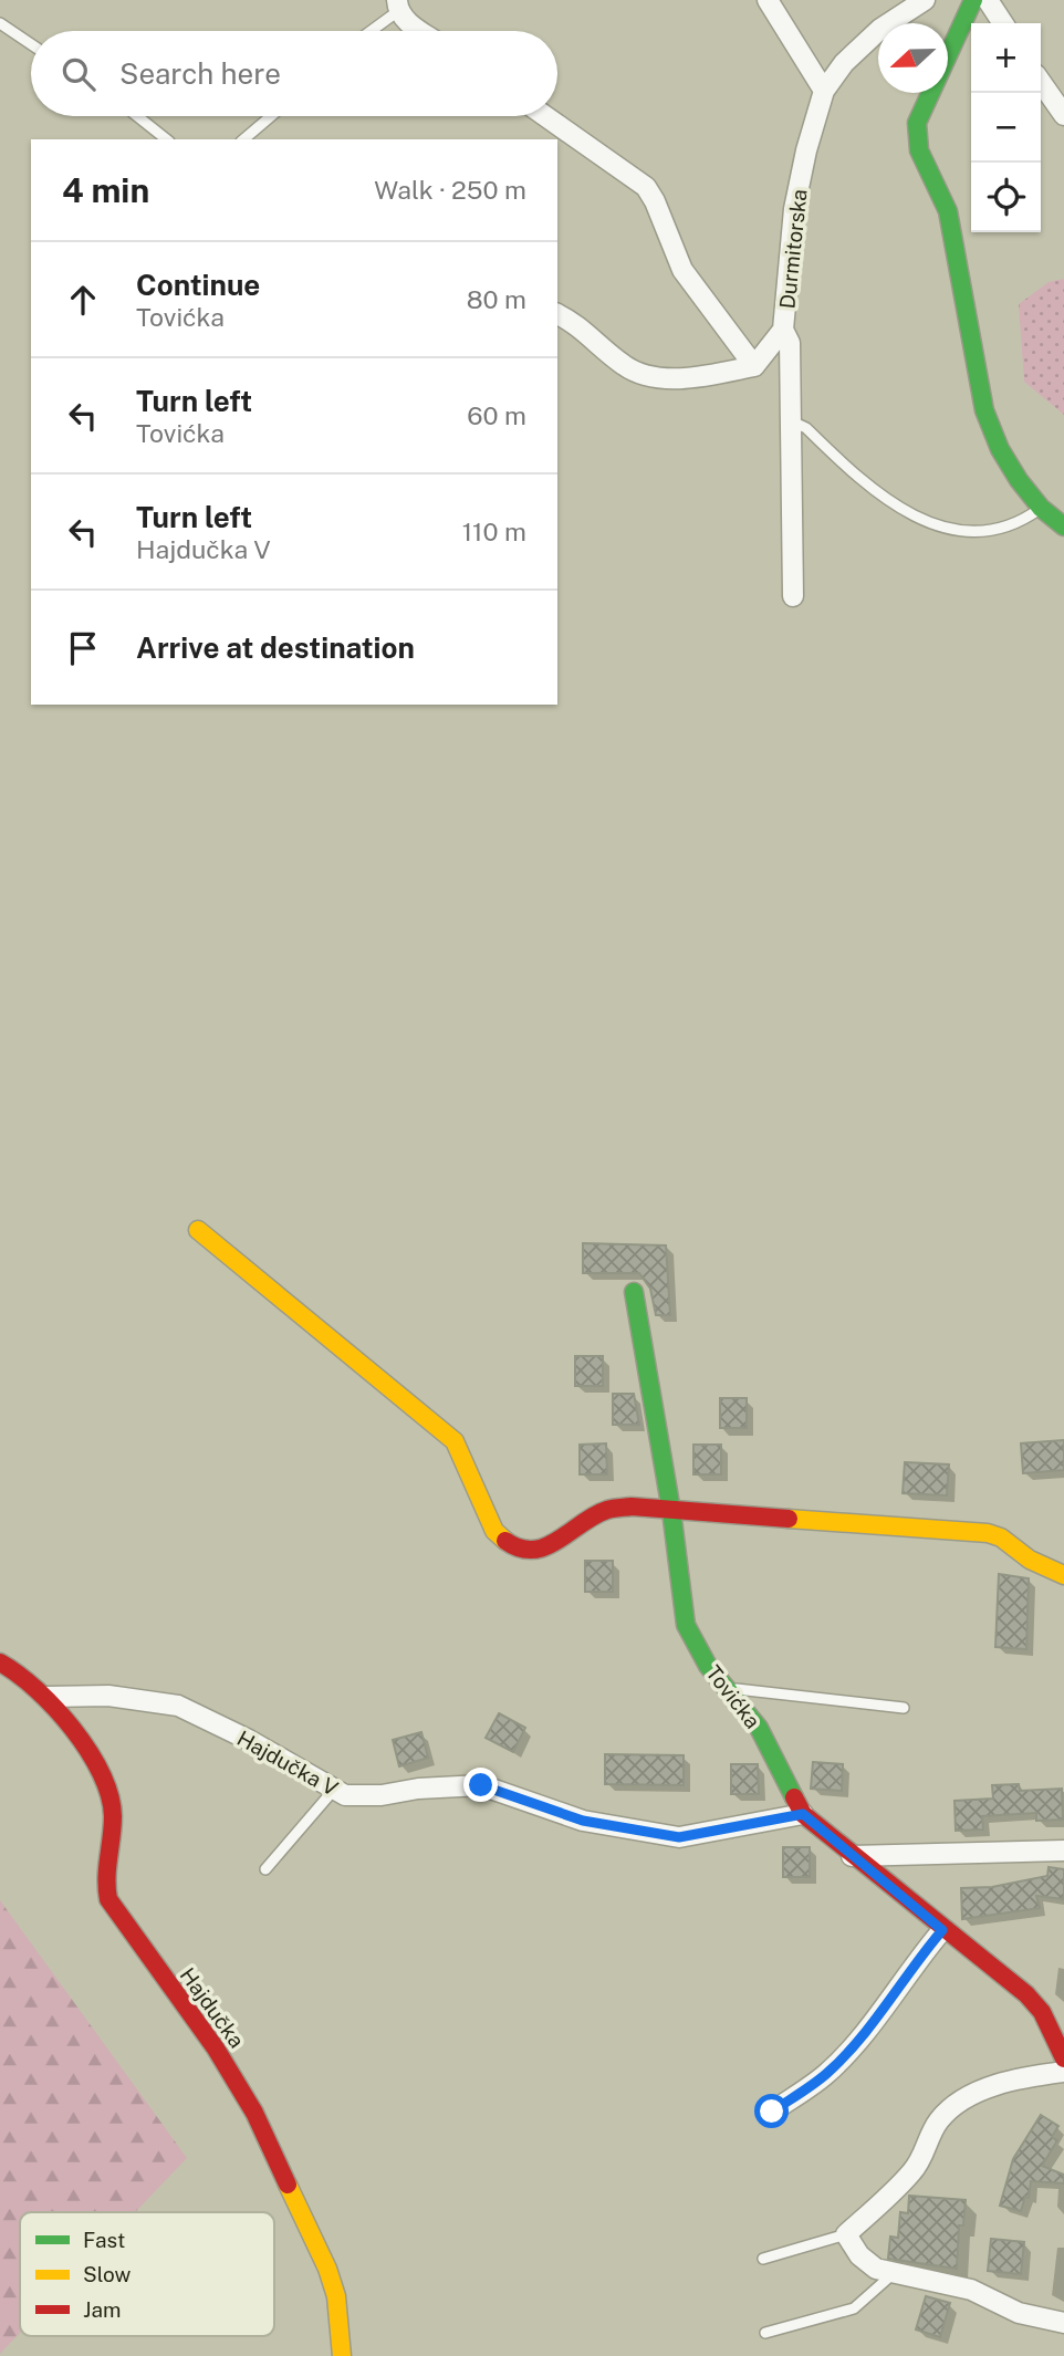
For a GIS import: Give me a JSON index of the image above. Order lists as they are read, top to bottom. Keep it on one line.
{"streets":{"street":["Durmitorska","Tovićka","Hajdučka V","Hajdučka"]},"crossings":[["Tovićka","Hajdučka V"],["Hajdučka V","Hajdučka"]],"legend":["Fast","Slow","Jam"],"north":"left","page":{"map_buttons":["+","−"],"search":"Search here","heading":["4 min","Walk · 250 m"],"list":[["Continue","Tovićka","80 m"],["Turn left","Tovićka","60 m"],["Turn left","Hajdučka V","110 m"],"Arrive at destination"]}}
